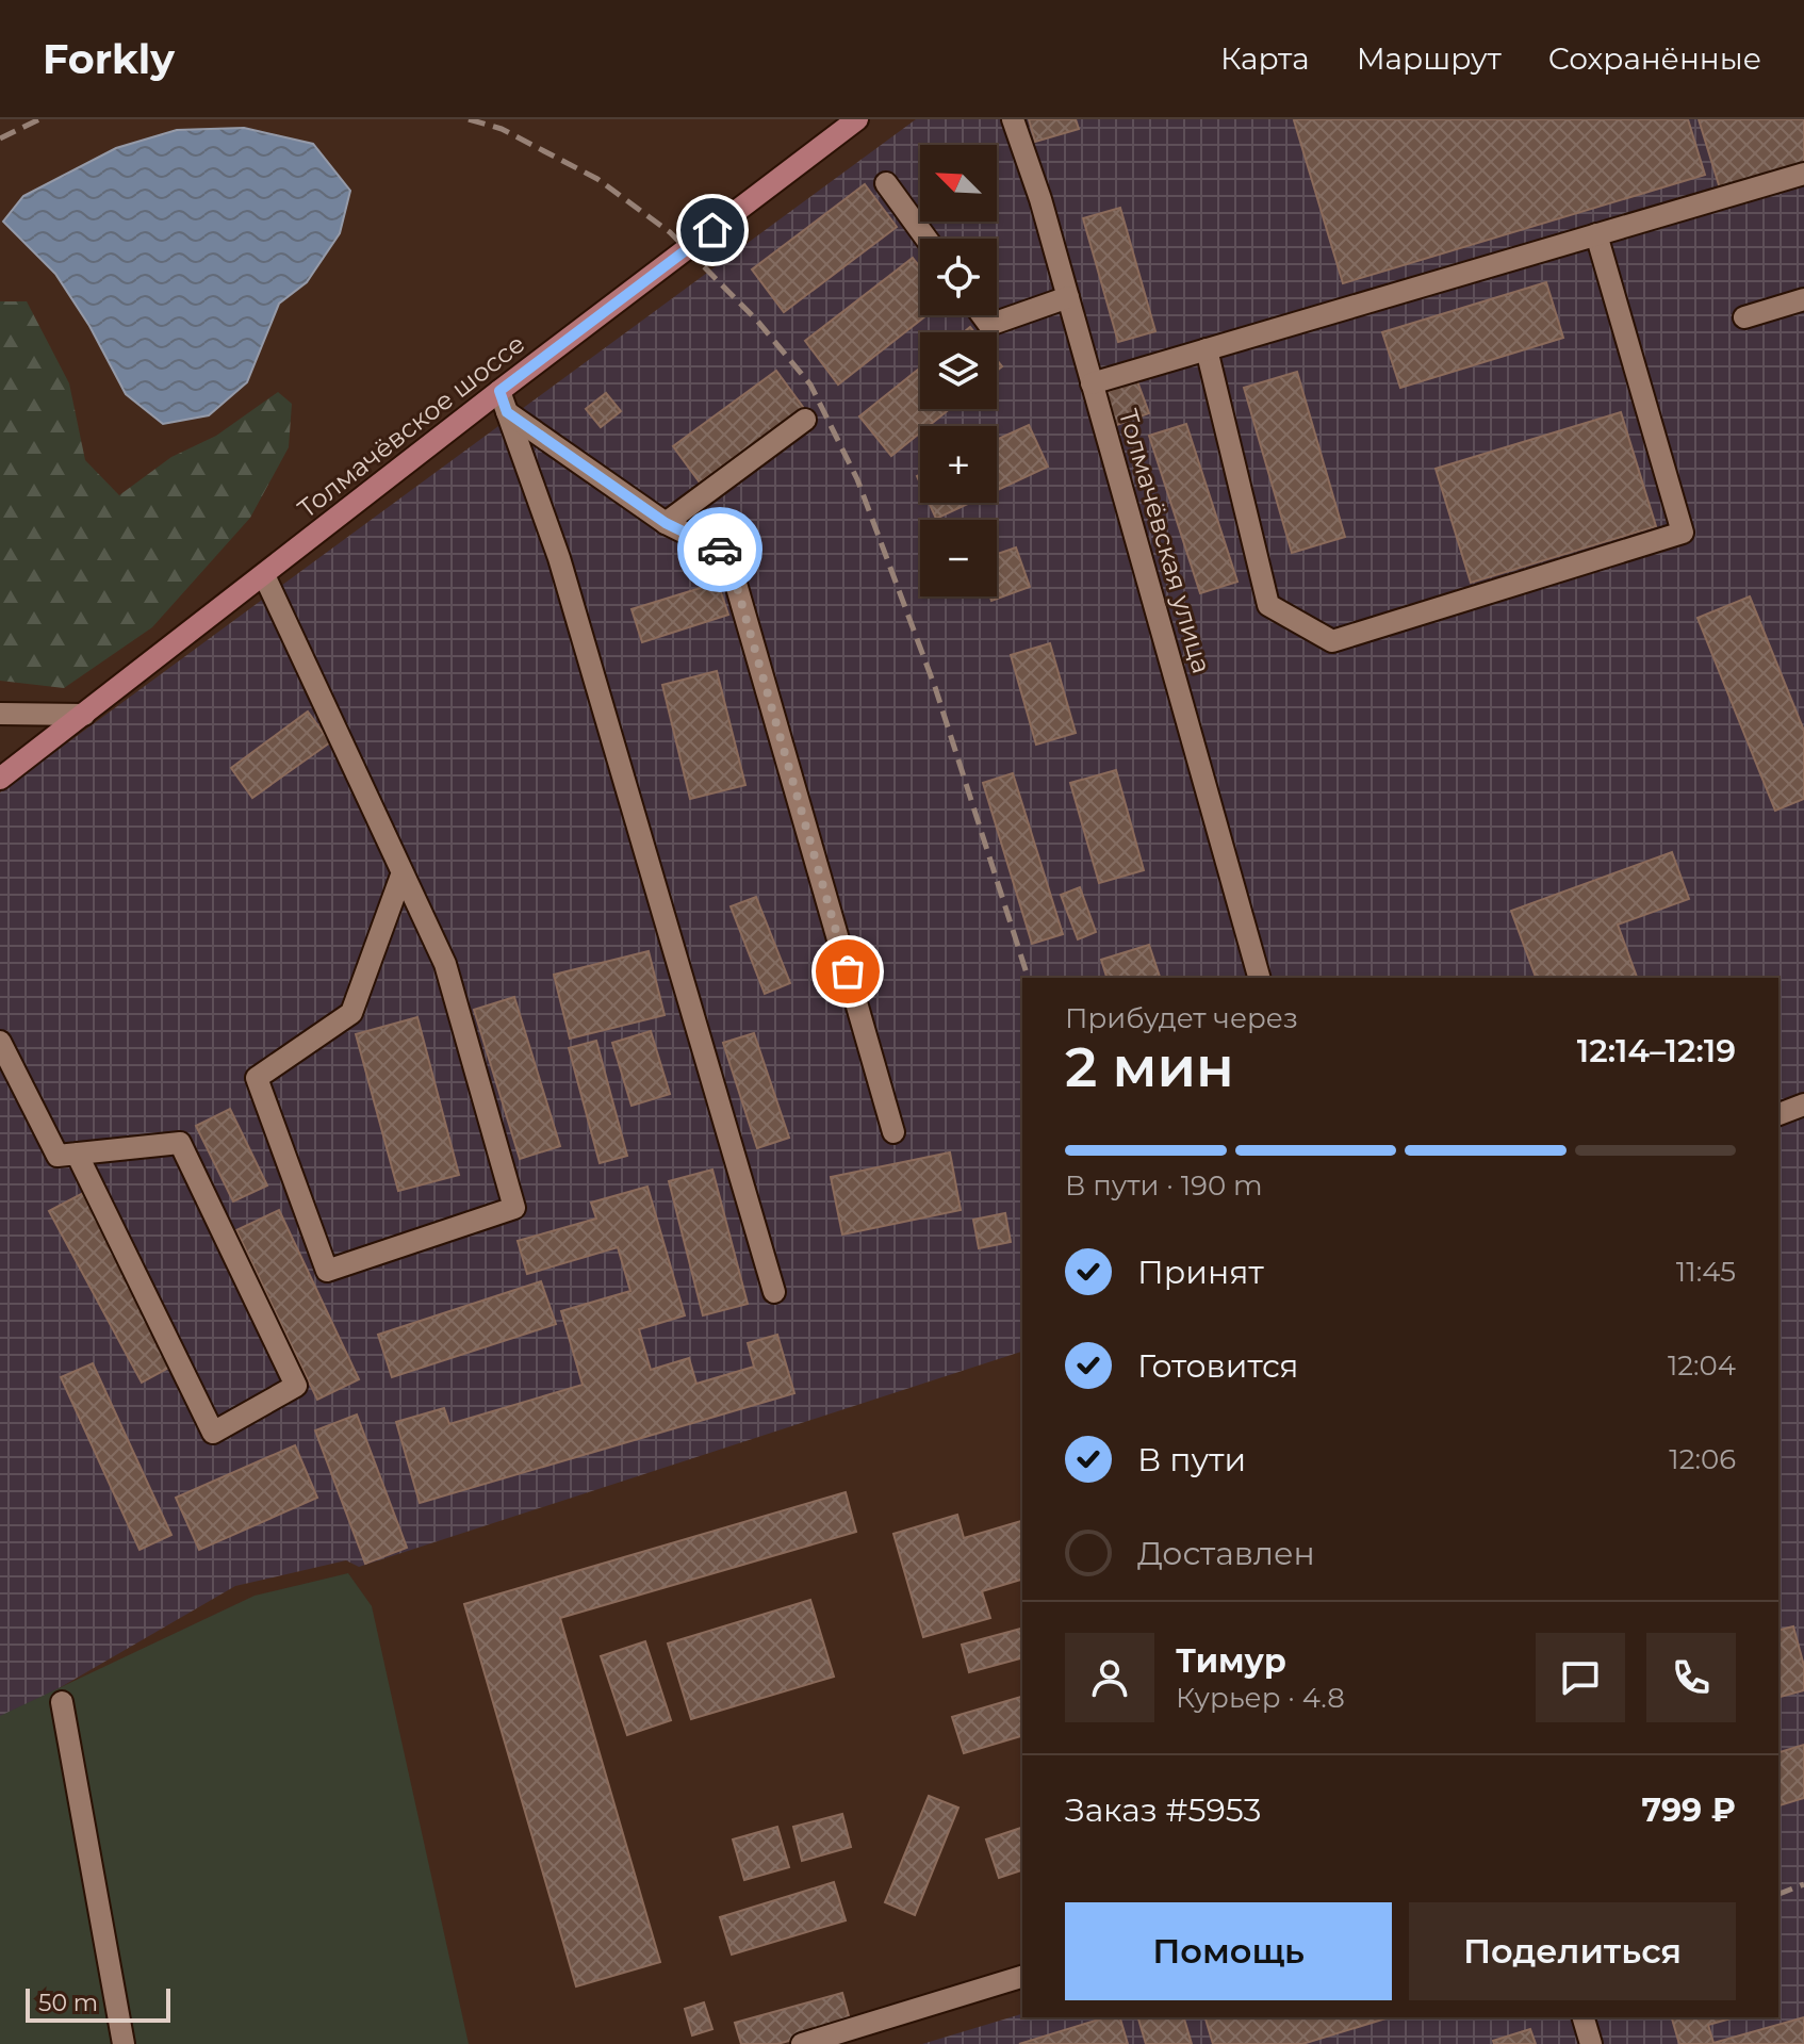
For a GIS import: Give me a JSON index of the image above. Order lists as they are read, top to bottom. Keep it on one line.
{"streets":{"main road":["Толмачёвское шоссе"],"street":["Толмачёвская улица"]},"scale_bar":"50 m","north":"top left","page":{"header":"Forkly","nav":["Карта","Маршрут","Сохранённые"],"map_buttons":["+","−"],"heading":["2 мин","Прибудет через","12:14–12:19"],"panel":["Тимур","Курьер · 4.8","Заказ #5953","799 ₽"],"bar":"В пути · 190 m","list":[["Принят","11:45"],["Готовится","12:04"],["В пути","12:06"],"Доставлен"],"buttons":["Помощь","Поделиться"],"scale":"50 m"}}
